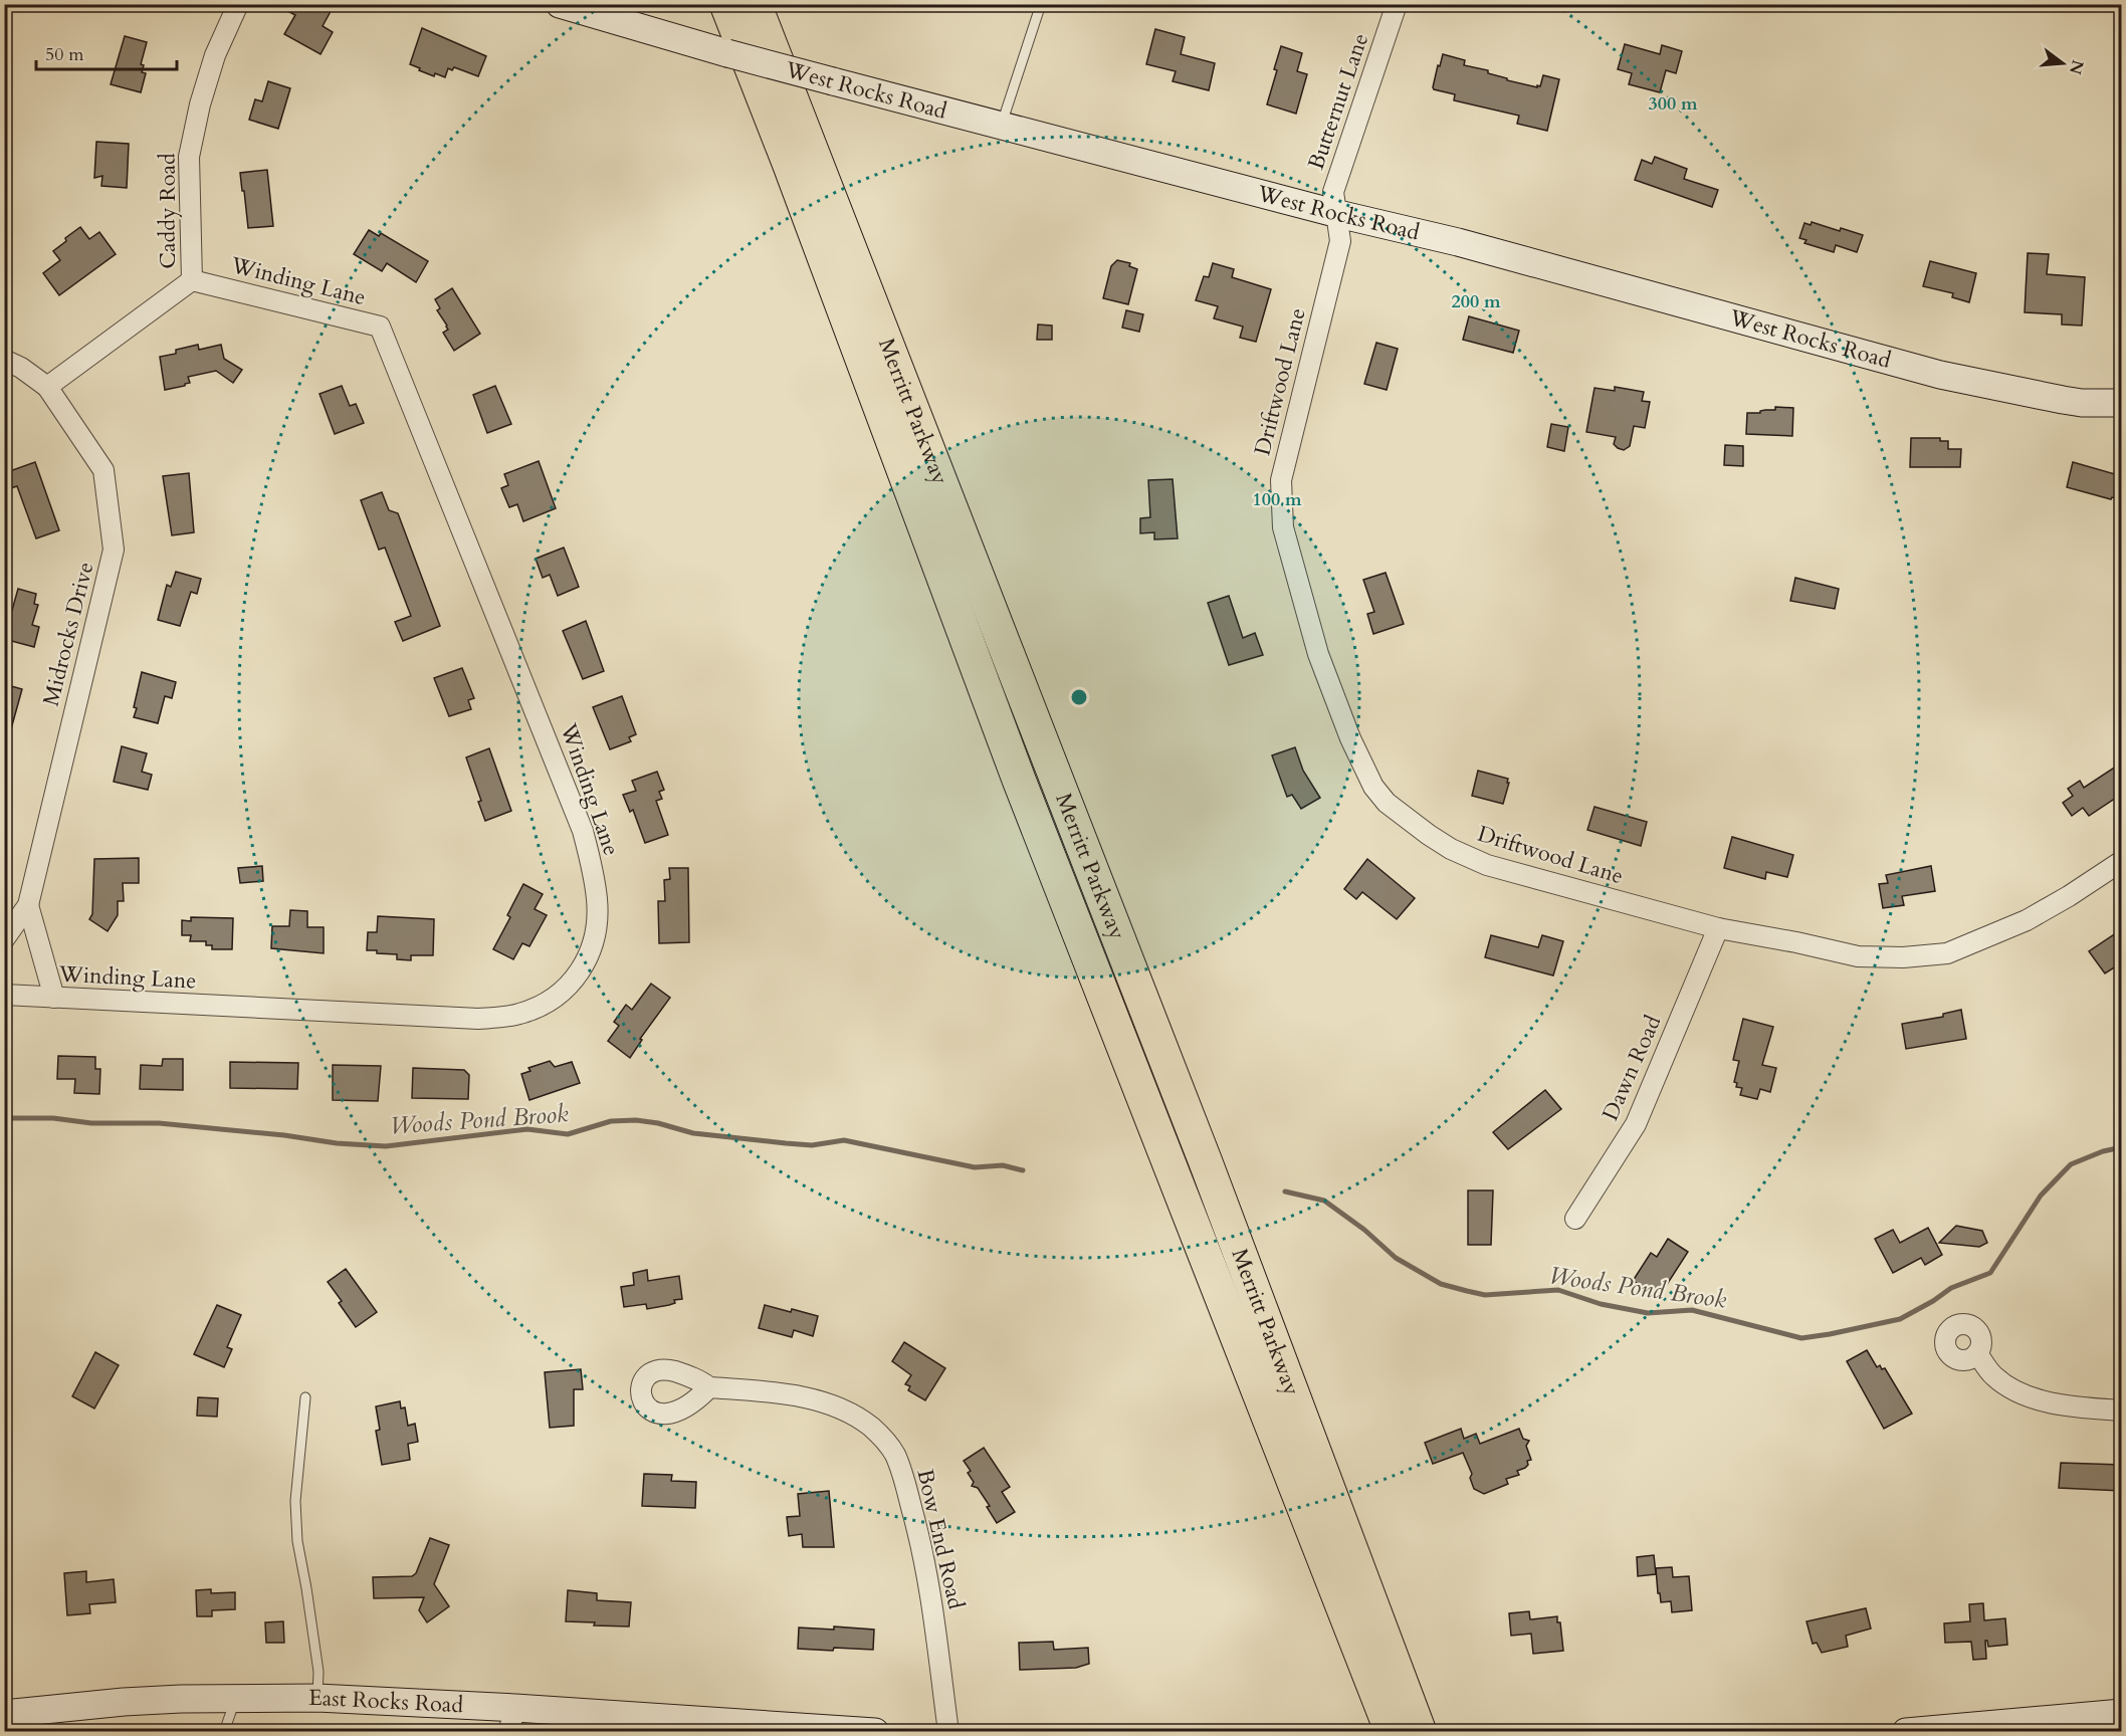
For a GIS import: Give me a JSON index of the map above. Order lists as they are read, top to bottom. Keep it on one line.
{"streets":{"highway":["Merritt Parkway"],"main road":["West Rocks Road","East Rocks Road"],"street":["Butternut Lane","Caddy Road","Winding Lane","Driftwood Lane","Midrocks Drive","Dawn Road","Bow End Road"]},"crossings":[["West Rocks Road","Butternut Lane"],["West Rocks Road","Driftwood Lane"],["Butternut Lane","Driftwood Lane"],["Caddy Road","Winding Lane"],["Winding Lane","Midrocks Drive"],["Driftwood Lane","Dawn Road"]],"water":["Woods Pond Brook"],"scale_bar":"50 m","north":"right","rings":["300 m","200 m","100 m"]}
